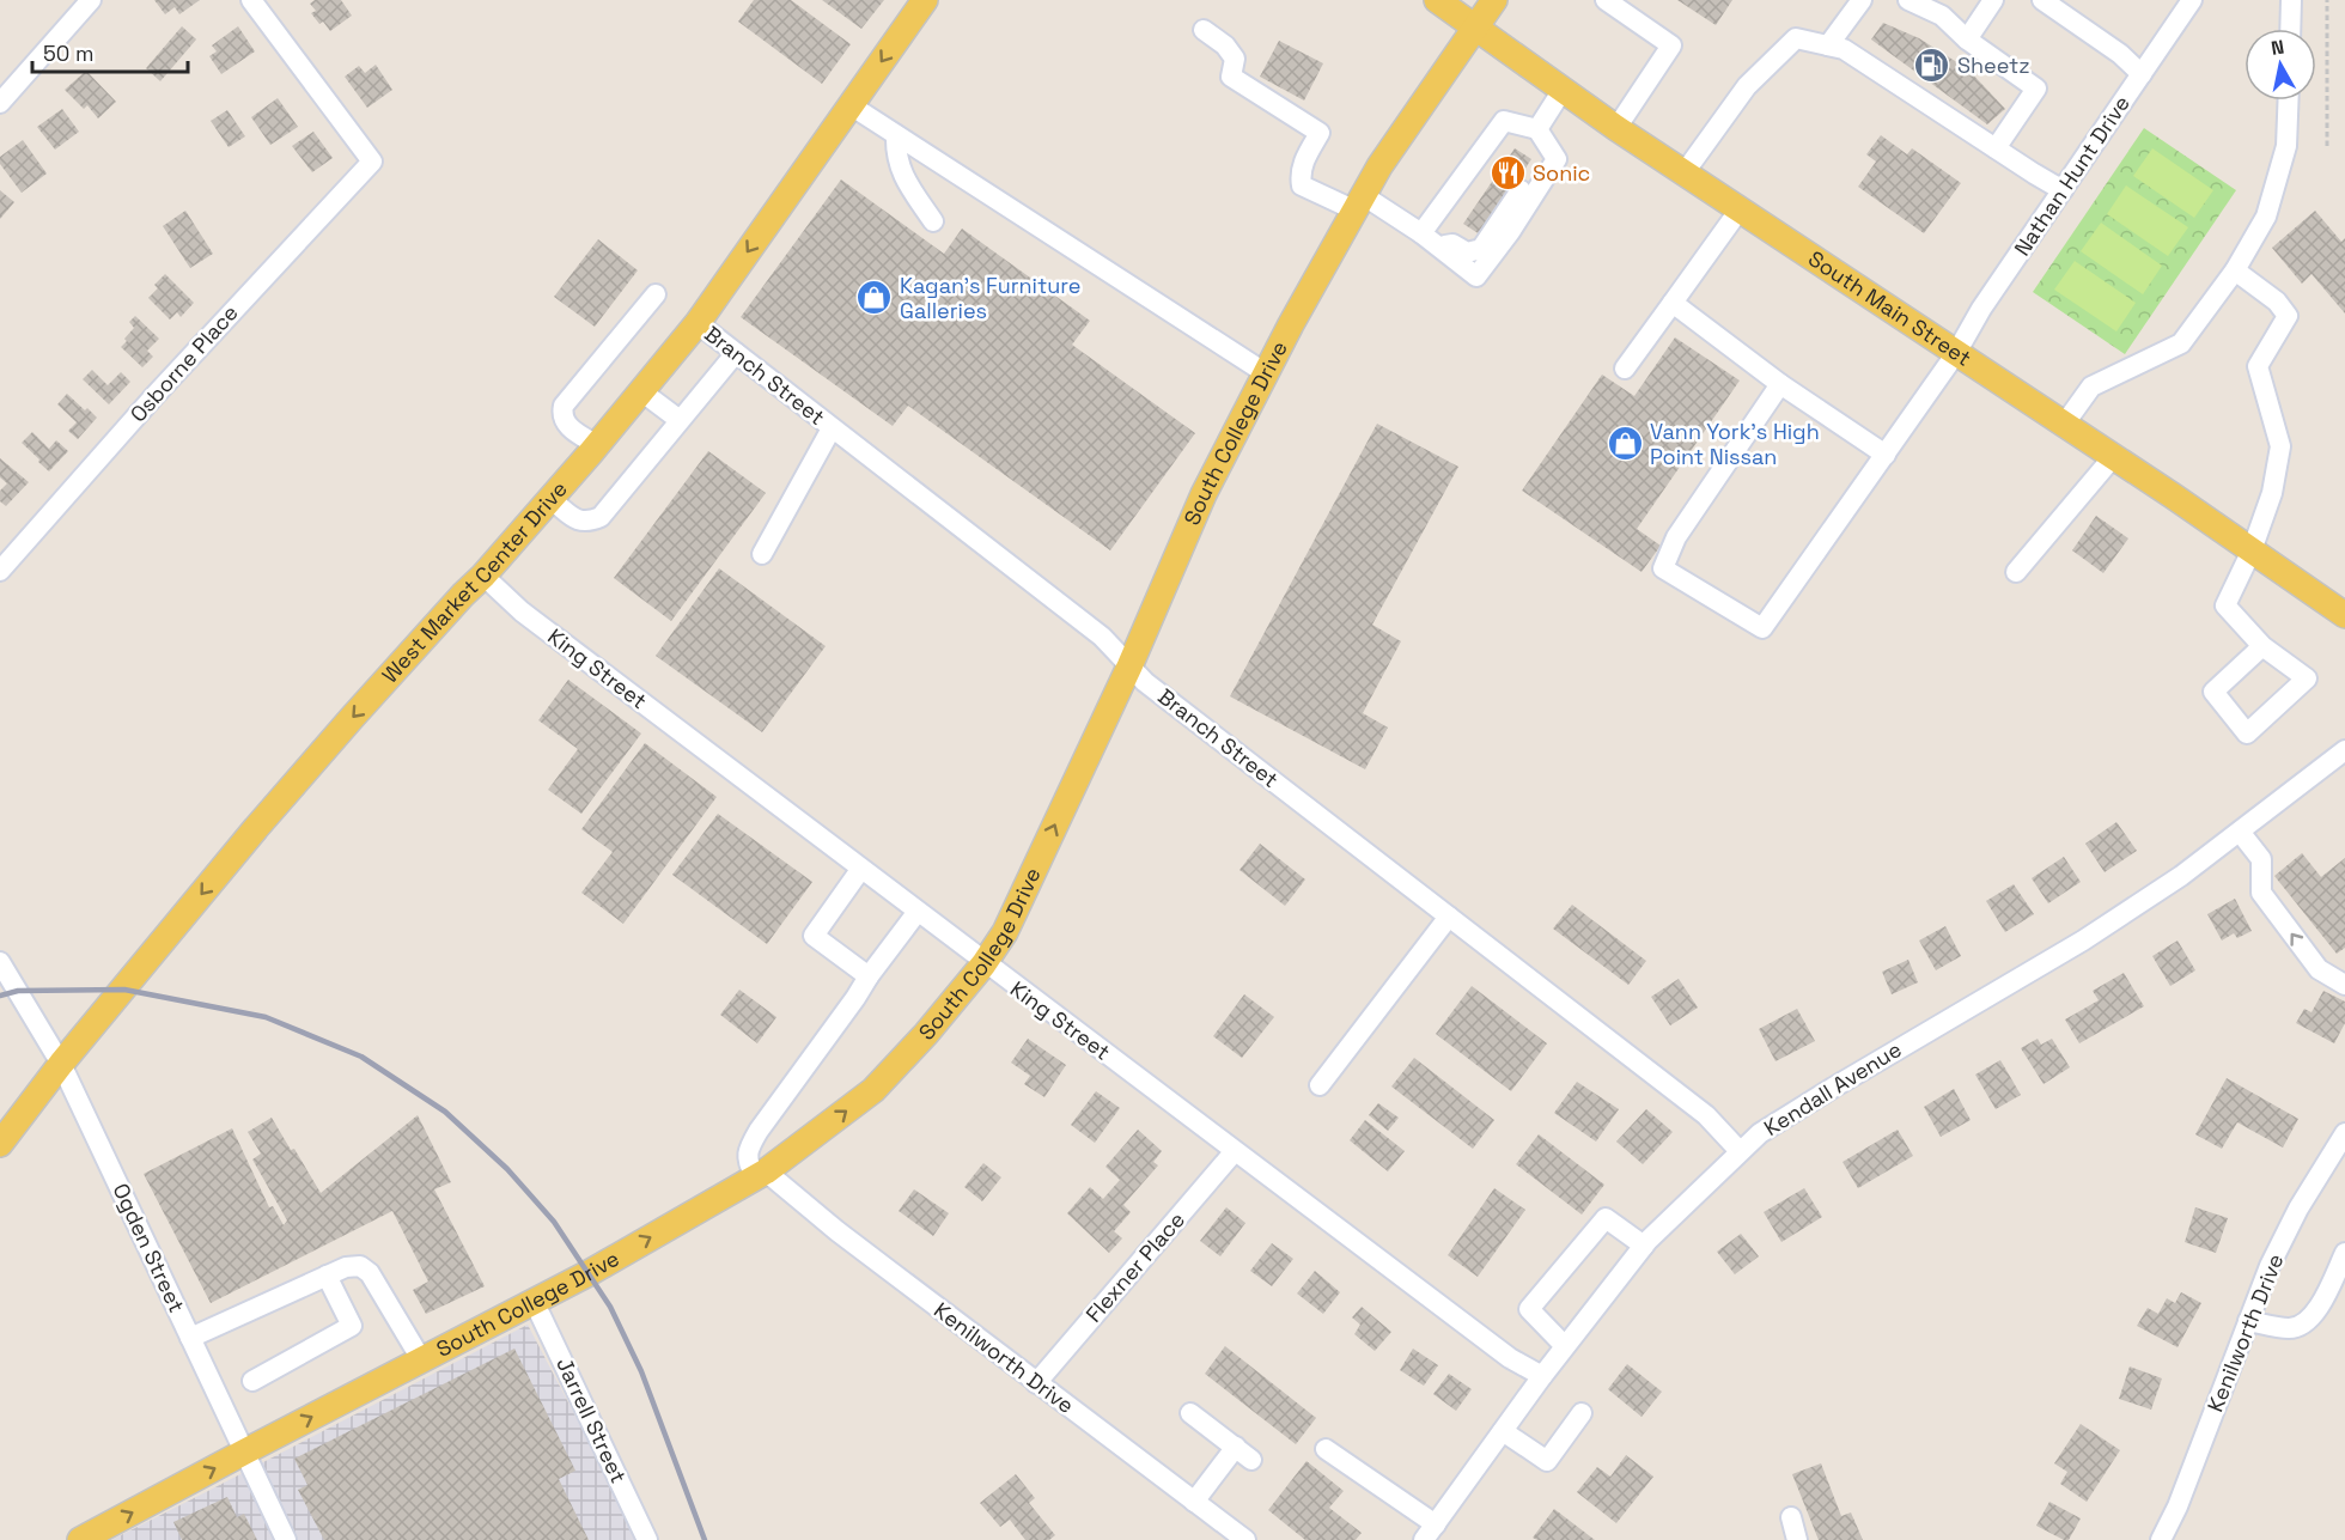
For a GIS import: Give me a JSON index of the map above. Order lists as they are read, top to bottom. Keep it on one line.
{"streets":{"main road":["South Main Street","South College Drive","West Market Center Drive"],"street":["Nathan Hunt Drive","Osborne Place","Branch Street","King Street","Kendall Avenue","Ogden Street","Flexner Place","Kenilworth Drive","Jarrell Street"]},"crossings":[["Nathan Hunt Drive","South Main Street"],["South Main Street","South College Drive"],["Branch Street","South College Drive"],["Branch Street","West Market Center Drive"],["Branch Street","Kendall Avenue"],["South College Drive","King Street"],["South College Drive","Ogden Street"],["South College Drive","Kenilworth Drive"],["South College Drive","Jarrell Street"],["West Market Center Drive","King Street"],["West Market Center Drive","Ogden Street"],["King Street","Kendall Avenue"],["King Street","Flexner Place"],["Flexner Place","Kenilworth Drive"]],"one_way":["South College Drive","West Market Center Drive"],"places":{"fuel station":["Sheetz"],"restaurant":["Sonic"],"shop":["Kagan's Furniture Galleries","Vann York's High Point Nissan"]},"scale_bar":"50 m","north":"top"}
